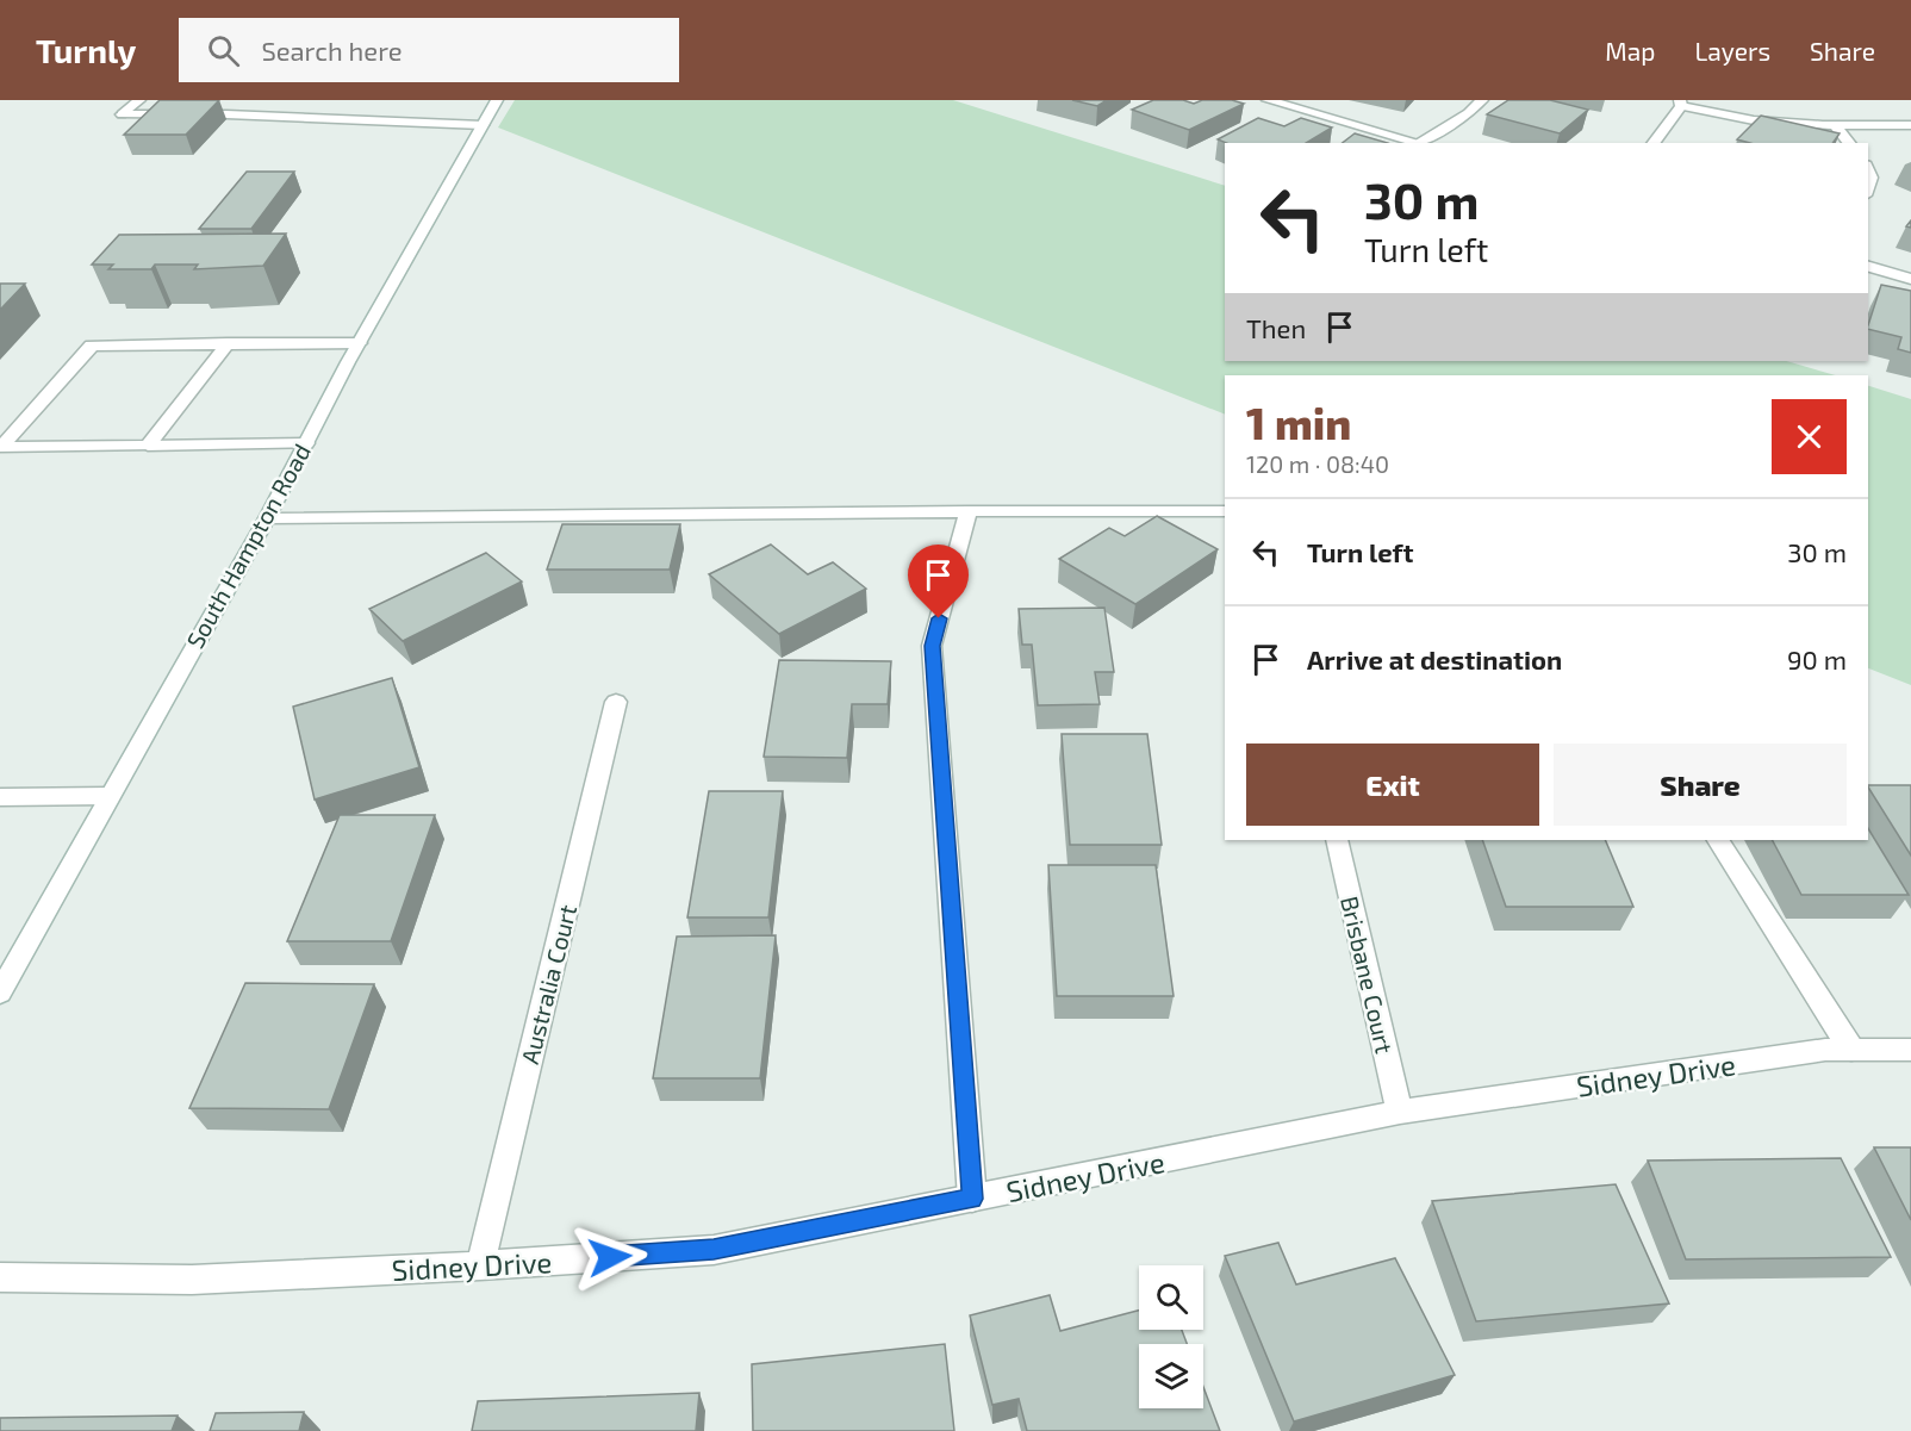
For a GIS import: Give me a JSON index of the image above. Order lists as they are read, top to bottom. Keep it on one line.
{"streets":{"street":["South Hampton Road","Brisbane Court","Australia Court","Sidney Drive"]},"crossings":[["Brisbane Court","Sidney Drive"],["Australia Court","Sidney Drive"]],"page":{"header":"Turnly","search":"Search here","nav":["Map","Layers","Share"],"turn":["30 m","Turn left"],"then":"Then","heading":["1 min","120 m · 08:40"],"list":[{"name":"Turn left","value":"30 m"},{"name":"Arrive at destination","value":"90 m"}],"buttons":["Exit","Share"]}}
